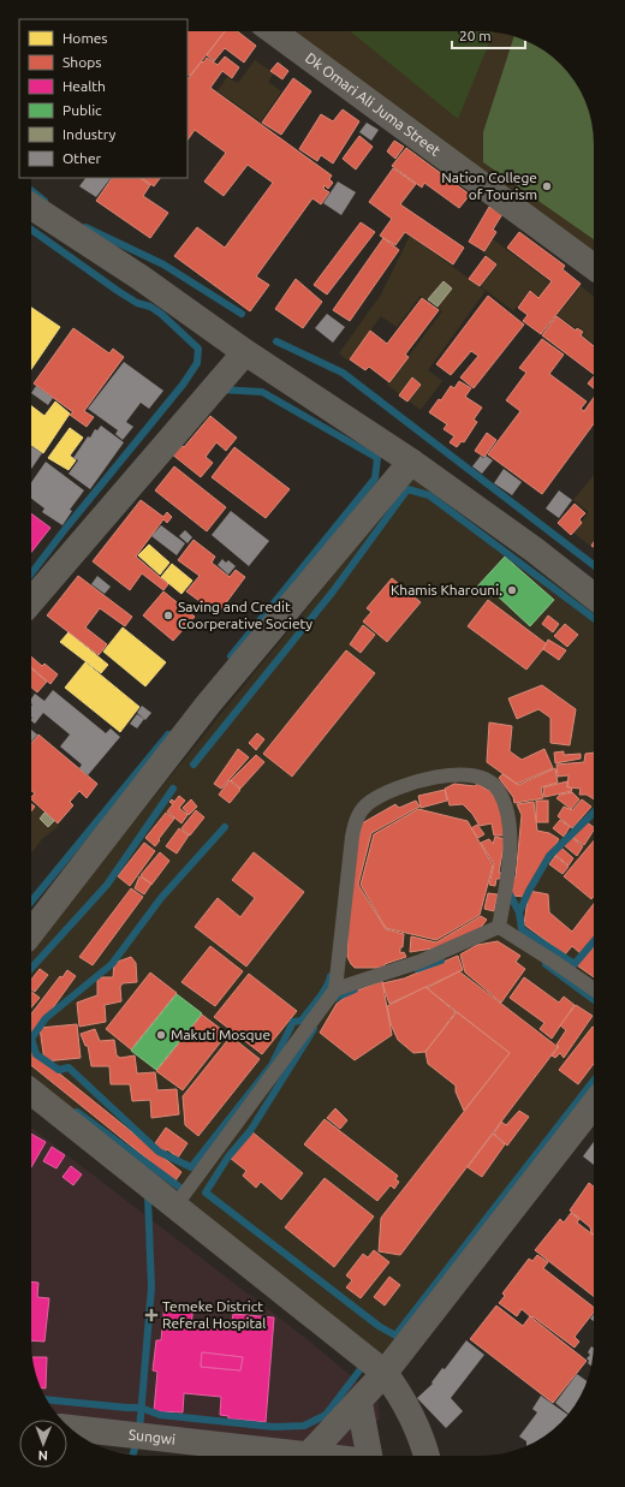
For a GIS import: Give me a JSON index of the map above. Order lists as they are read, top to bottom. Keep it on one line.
{"streets":{"street":["Dk Omari Ali Juma Street","Sungwi"]},"places":{"other":["Nation College of Tourism","Khamis Kharouni.","Saving and Credit Coorperative Society","Makuti Mosque"],"health":["Temeke District Referal Hospital"]},"legend":["Homes","Shops","Health","Public","Industry","Other"],"scale_bar":"20 m","north":"bottom"}
